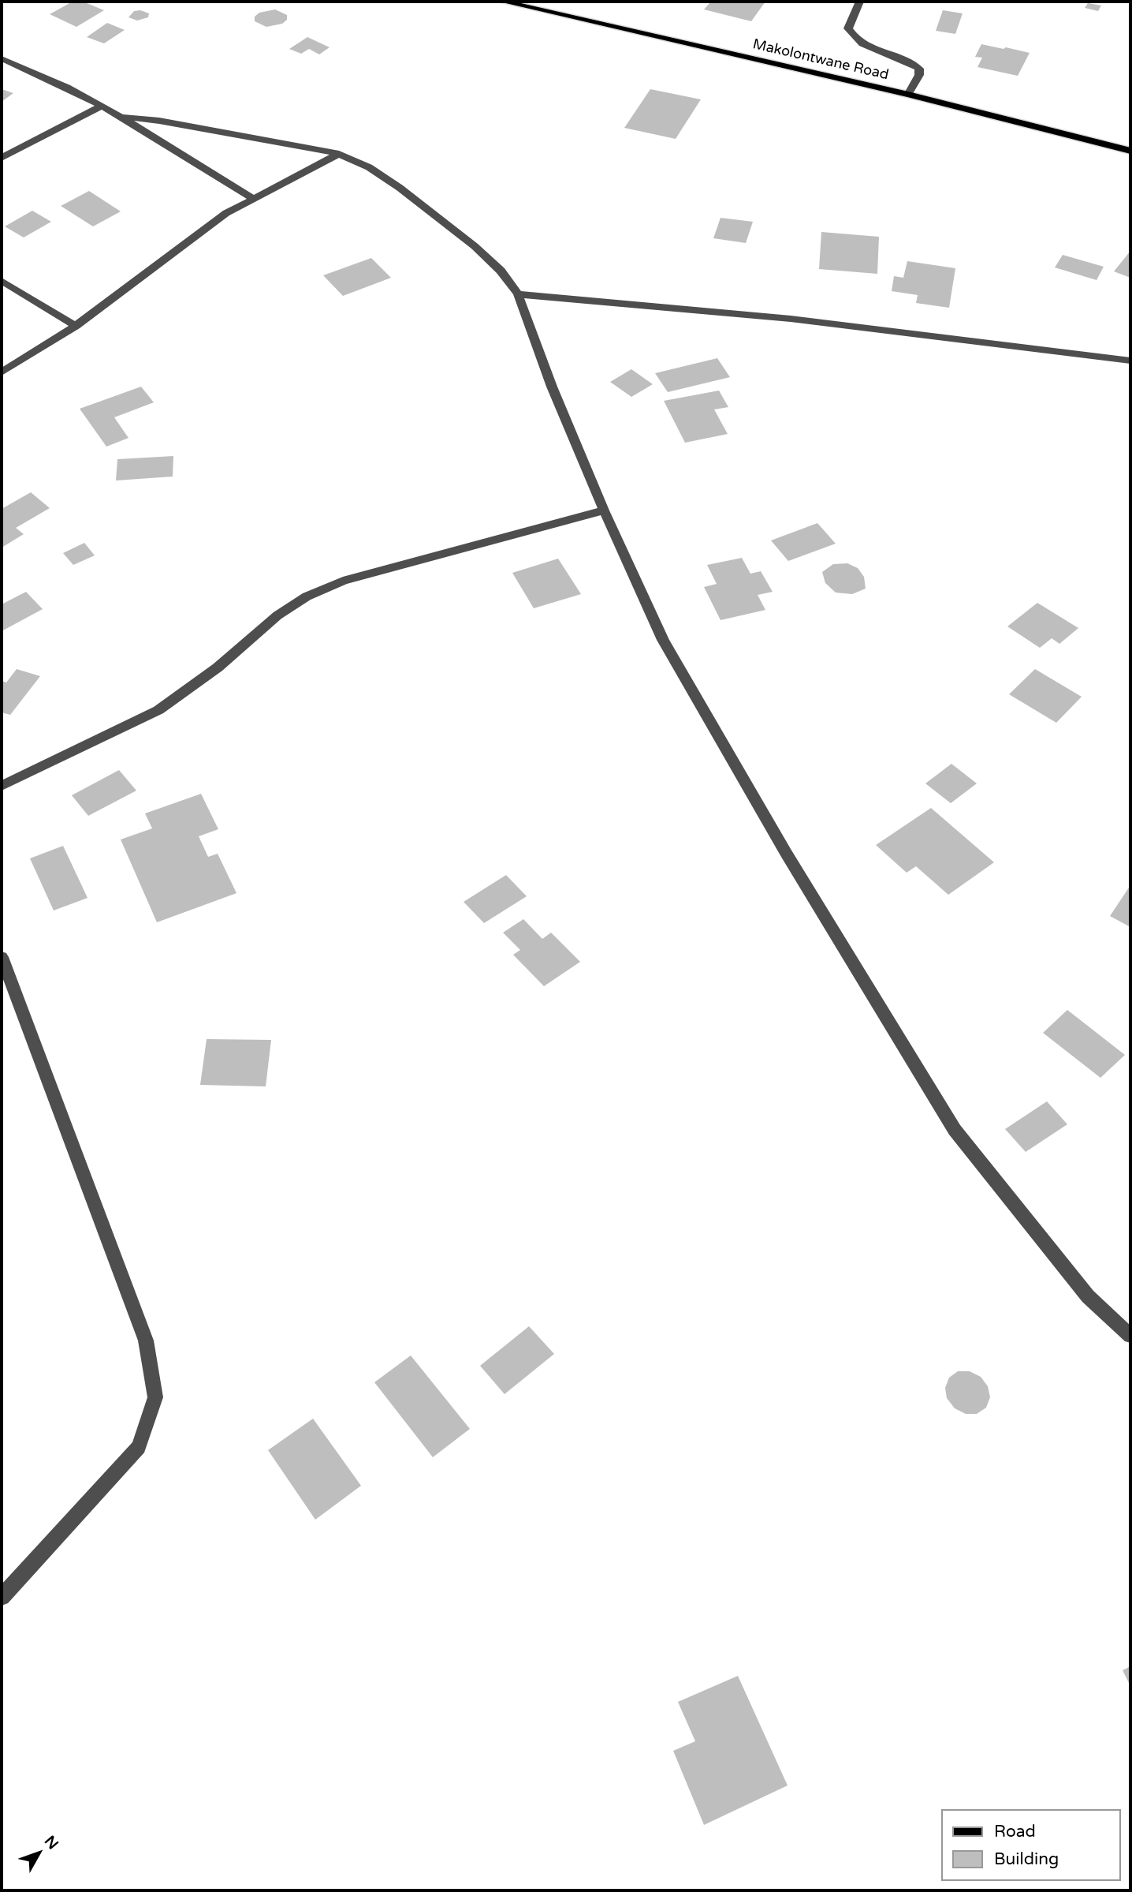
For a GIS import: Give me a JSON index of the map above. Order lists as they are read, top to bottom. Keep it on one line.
{"streets":{"main road":["Makolontwane Road"]},"legend":["Road","Building"],"north":"top right"}
